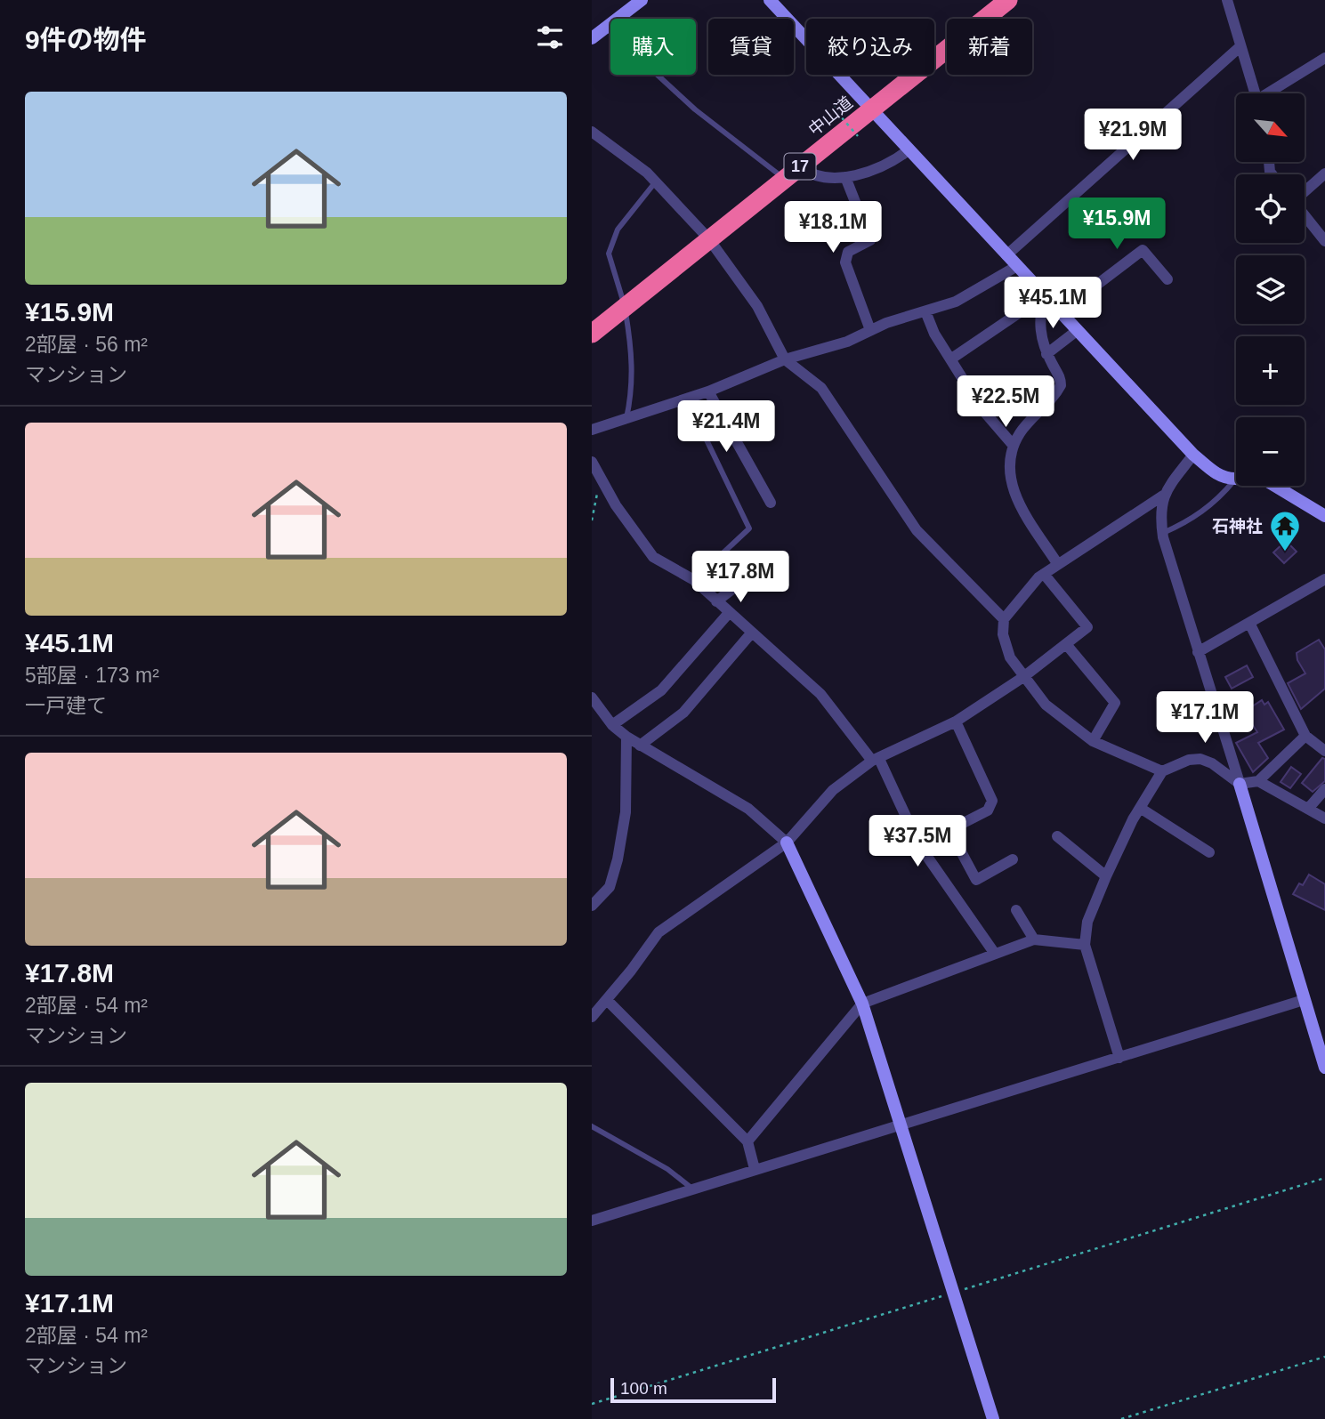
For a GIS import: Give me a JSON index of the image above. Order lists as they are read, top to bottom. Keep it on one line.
{"streets":{"highway":["中山道","17"]},"places":{"temple":["石神社"]},"scale_bar":"100 m","north":"bottom right","page":{"heading":"9件の物件","chip":["購入","賃貸","絞り込み","新着"],"list":[{"name":"¥15.9M","note":"2部屋 · 56 m² · マンション"},{"name":"¥45.1M","note":"5部屋 · 173 m² · 一戸建て"},{"name":"¥17.8M","note":"2部屋 · 54 m² · マンション"},{"name":"¥17.1M","note":"2部屋 · 54 m² · マンション"}],"map_buttons":["+","−"],"price":["¥21.9M","¥15.9M","¥18.1M","¥45.1M","¥22.5M","¥21.4M","¥17.8M","¥17.1M","¥37.5M"],"scale":"100 m"}}
